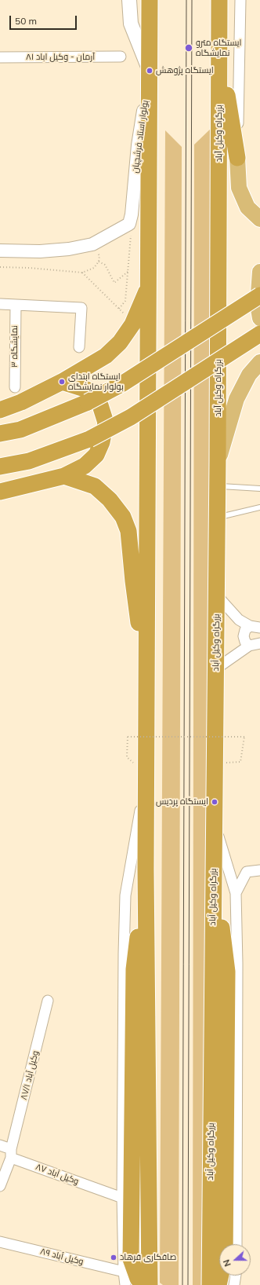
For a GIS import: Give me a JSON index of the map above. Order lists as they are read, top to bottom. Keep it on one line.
{"streets":{"highway":["بزرگراه وکیل آباد"],"street":["آرمان - وکیل اباد ۸۱","بولوار استاد فرشچیان","نمایشگاه ۳","وکیل آباد ۸۷/۱","وکیل آباد ۸۷","وکیل آباد ۸۹"]},"crossings":[["وکیل آباد ۸۷/۱","وکیل آباد ۸۷"]],"places":["ایستگاه مترو نمایشگاه","ایستگاه پژوهش","ایستگاه ابتدای بولوار نمایشگاه","ایستگاه پردیس","صافکاری فرهاد"],"scale_bar":"50 m","north":"left"}
